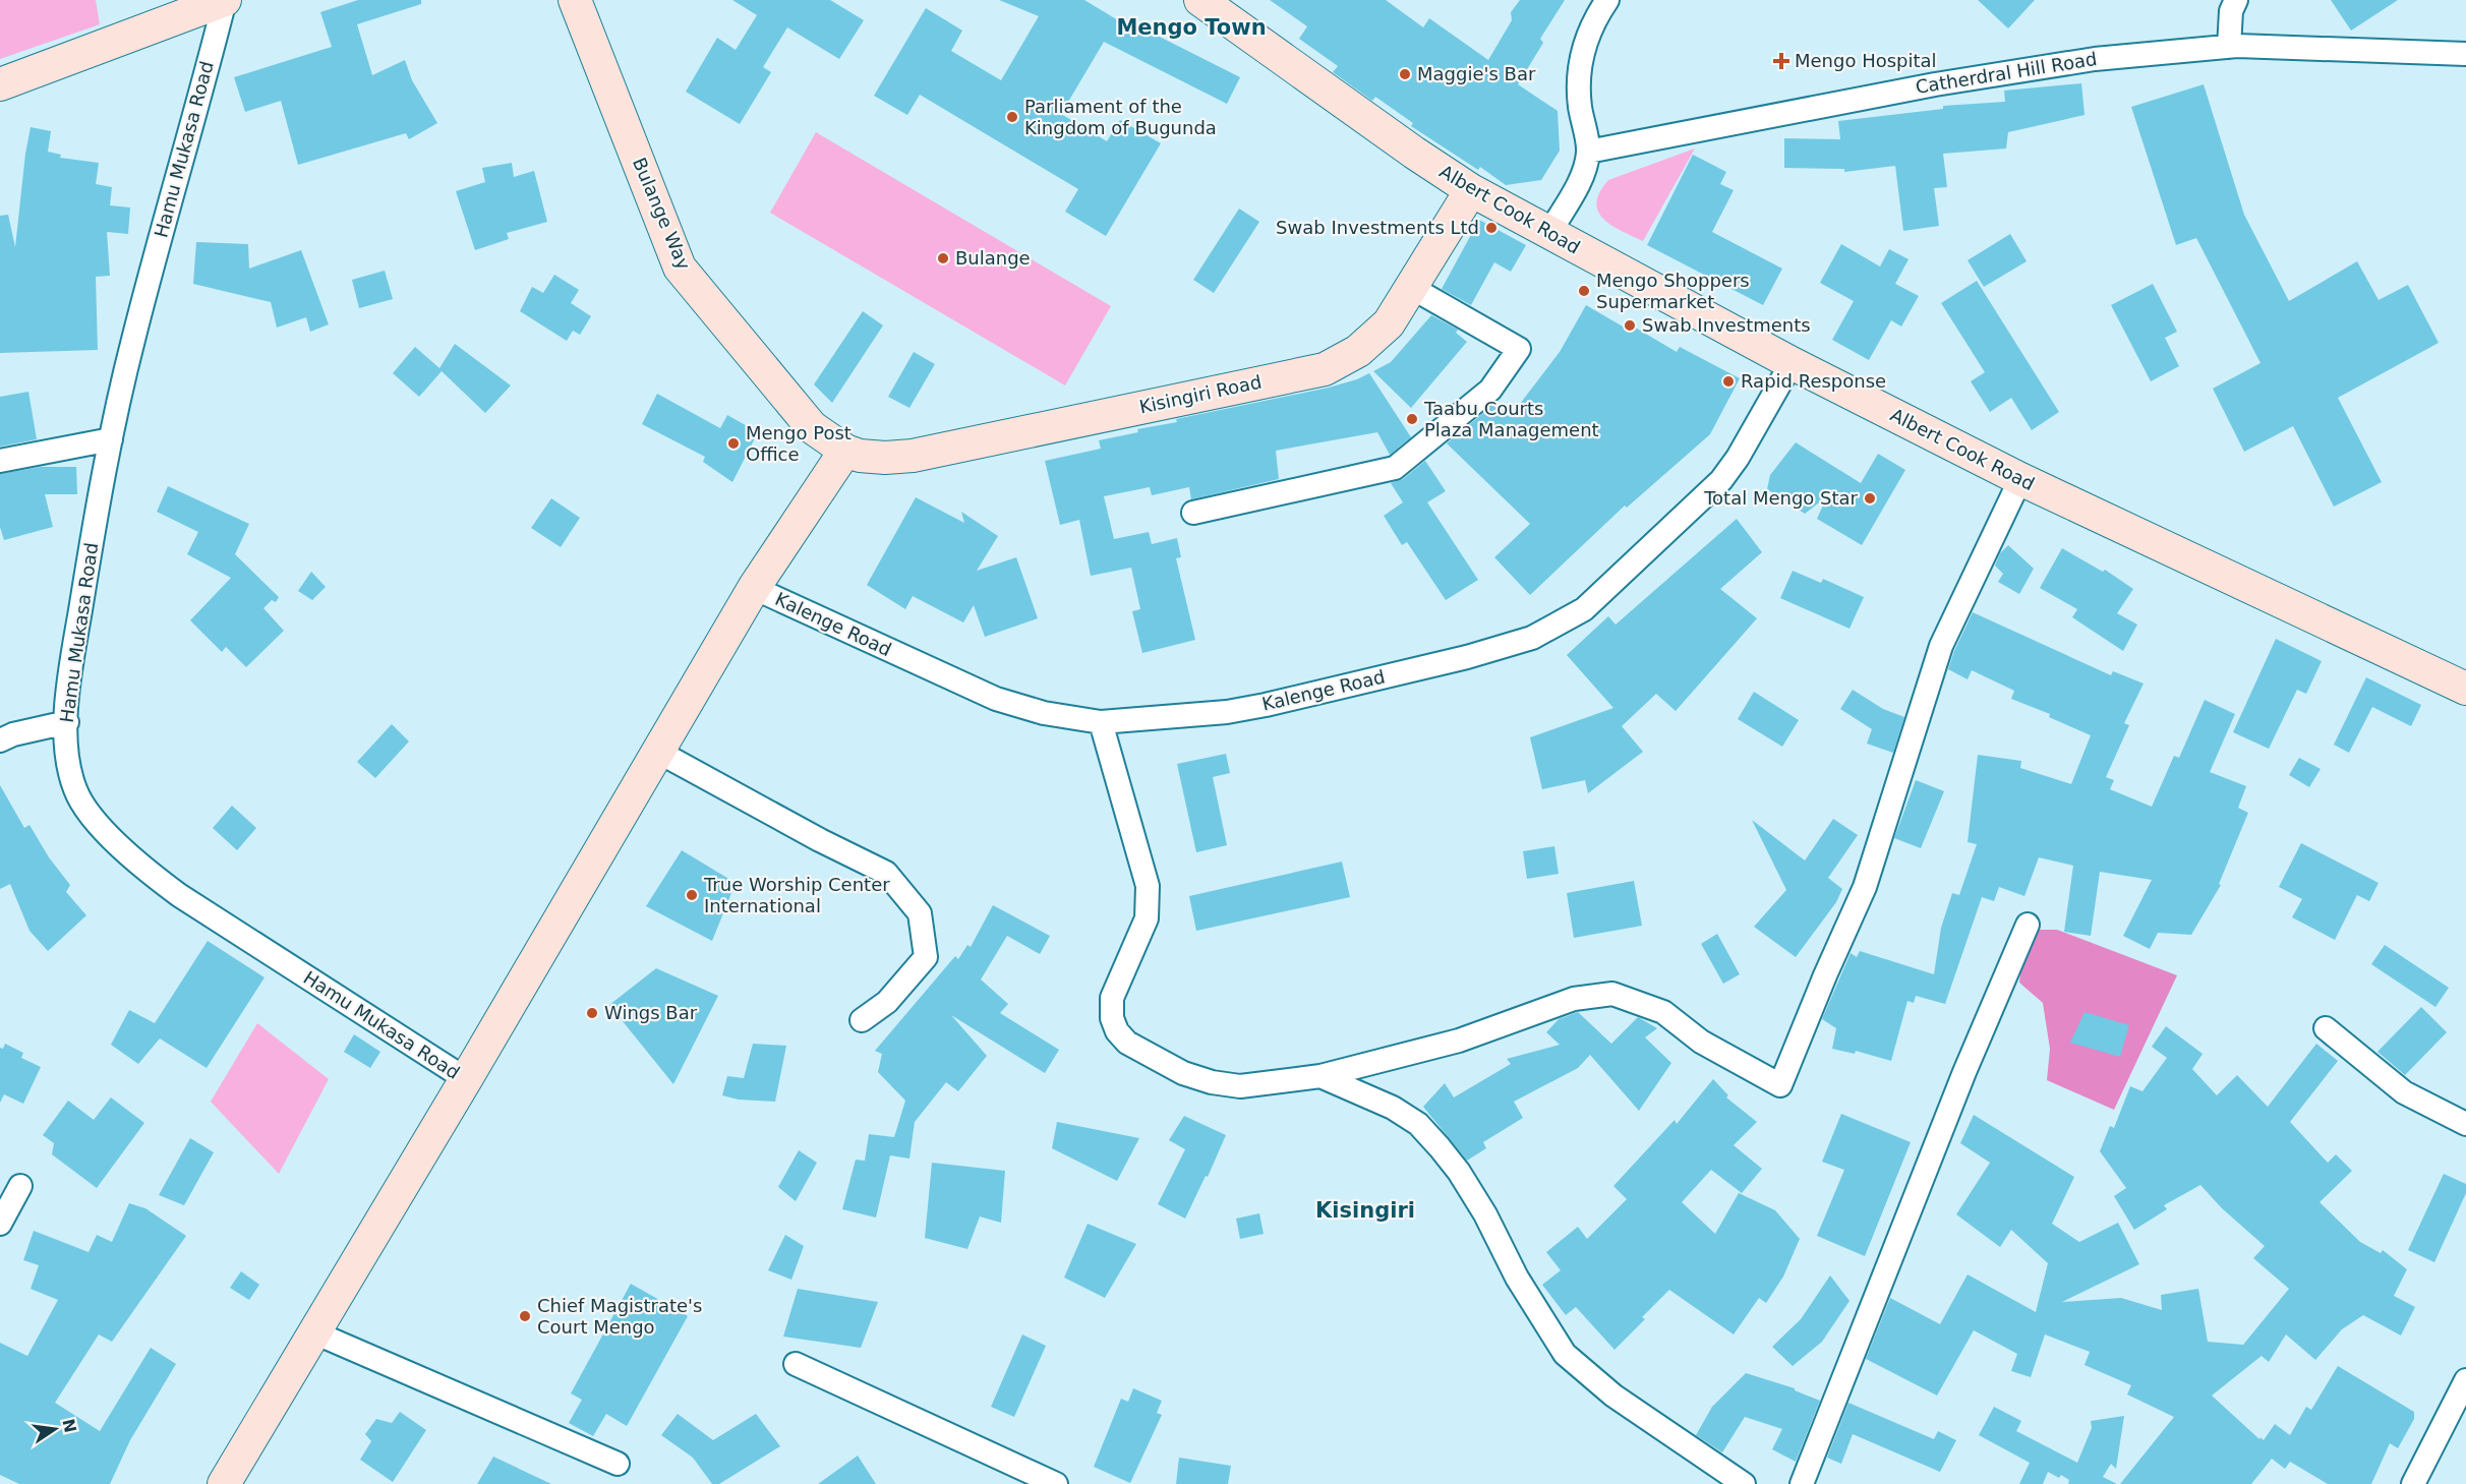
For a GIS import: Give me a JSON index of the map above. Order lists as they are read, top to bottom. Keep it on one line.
{"streets":{"main road":["Albert Cook Road","Bulange Way","Kisingiri Road"],"street":["Catherdral Hill Road","Hamu Mukasa Road","Kalenge Road"]},"crossings":[["Albert Cook Road","Kisingiri Road"],["Albert Cook Road","Kalenge Road"],["Bulange Way","Kisingiri Road"]],"districts":["Mengo Town","Kisingiri"],"places":{"health":["Mengo Hospital"],"other":["Maggie's Bar","Parliament of the Kingdom of Bugunda","Swab Investments Ltd","Bulange","Mengo Shoppers Supermarket","Swab Investments","Rapid Response","Taabu Courts Plaza Management","Mengo Post Office","Total Mengo Star","True Worship Center International","Wings Bar","Chief Magistrate's Court Mengo"]},"north":"right"}
